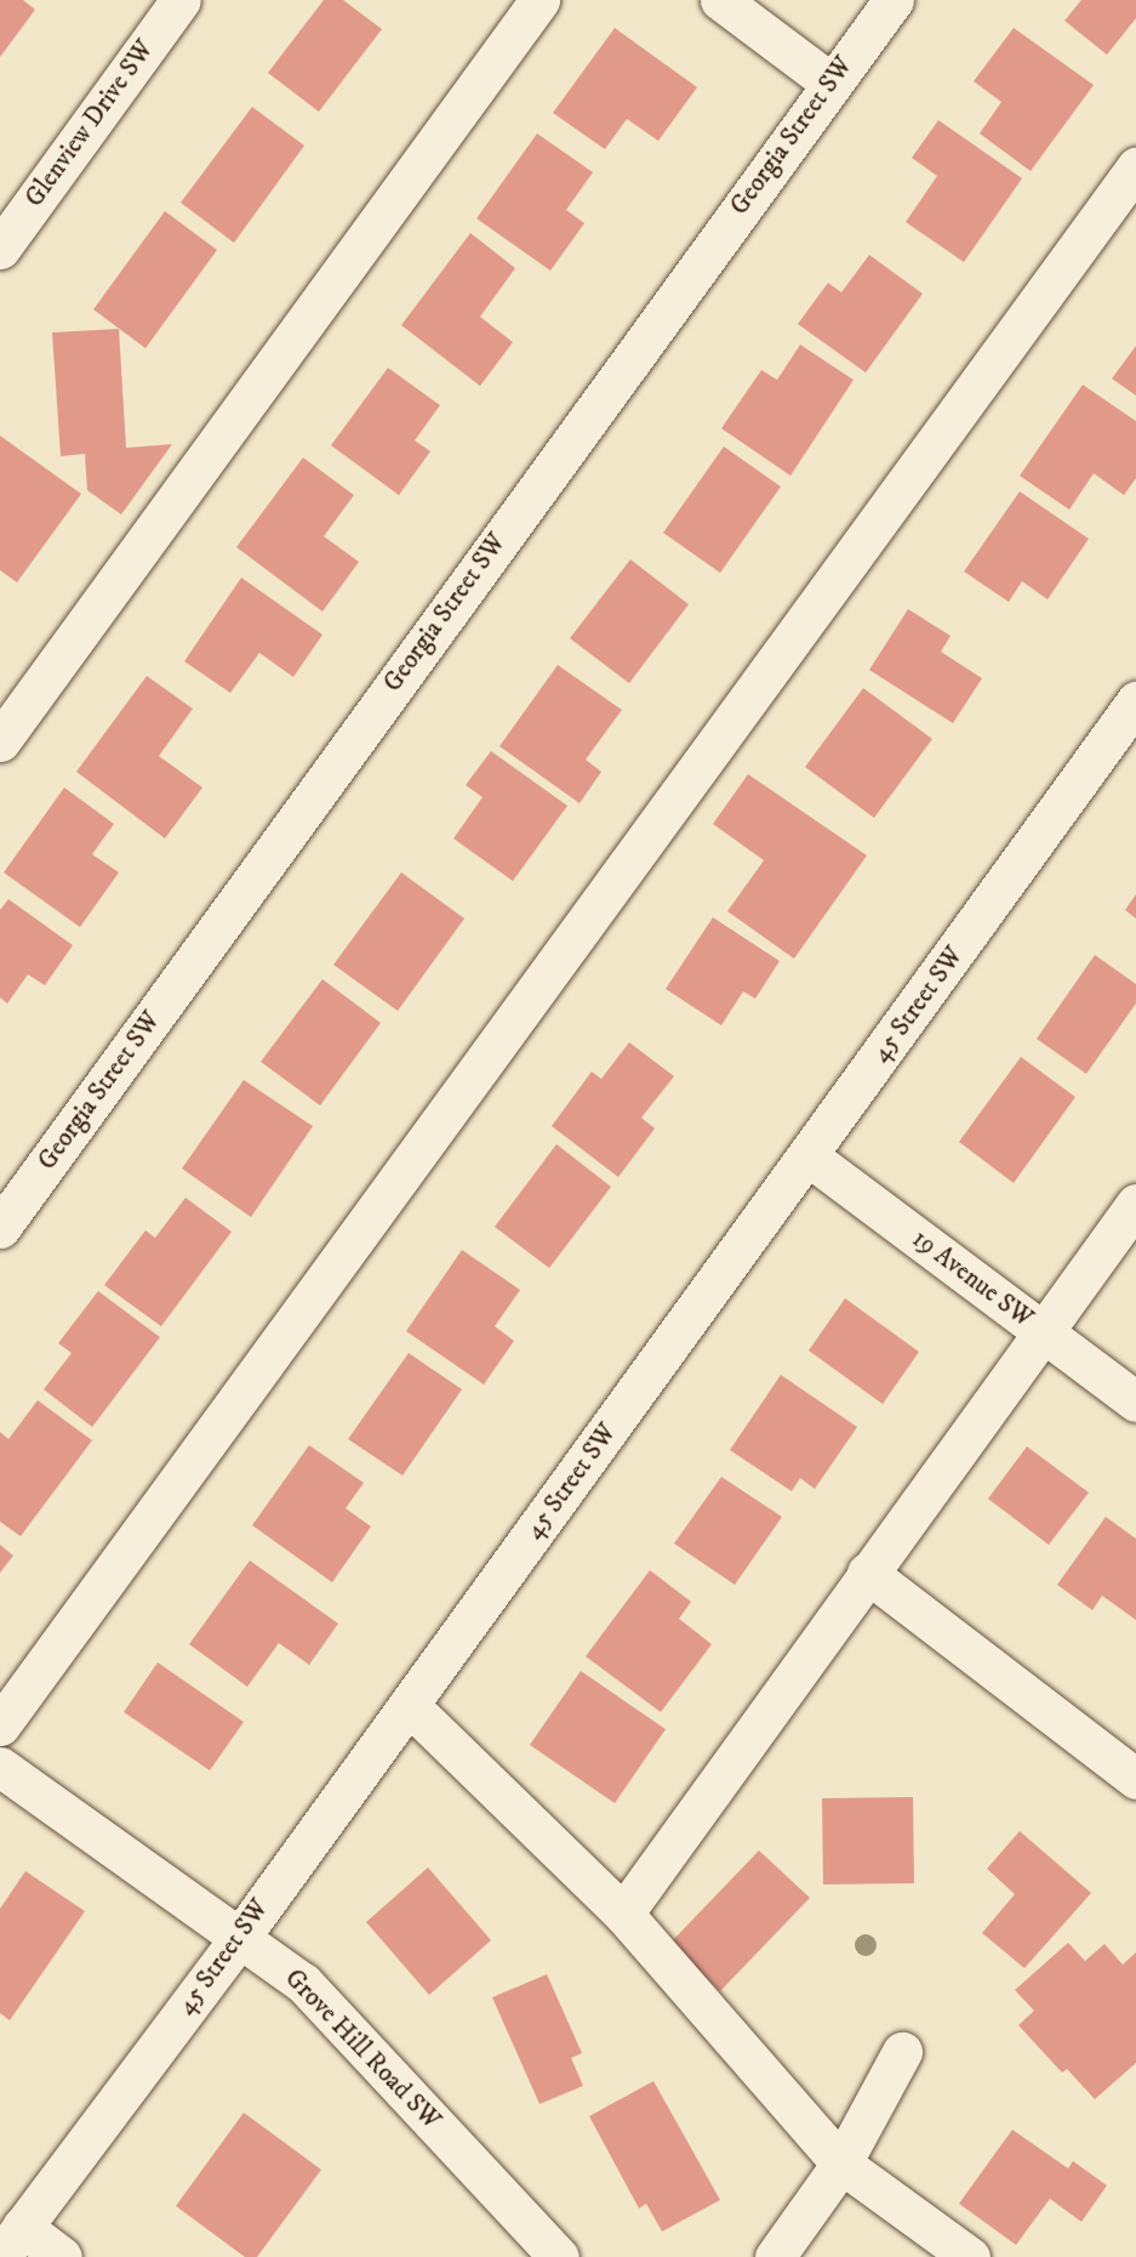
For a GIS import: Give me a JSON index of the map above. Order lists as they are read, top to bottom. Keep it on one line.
{"streets":{"street":["Glenview Drive SW","Georgia Street SW","45 Street SW","19 Avenue SW","Grove Hill Road SW"]},"crossings":[["45 Street SW","19 Avenue SW"],["45 Street SW","Grove Hill Road SW"]]}
